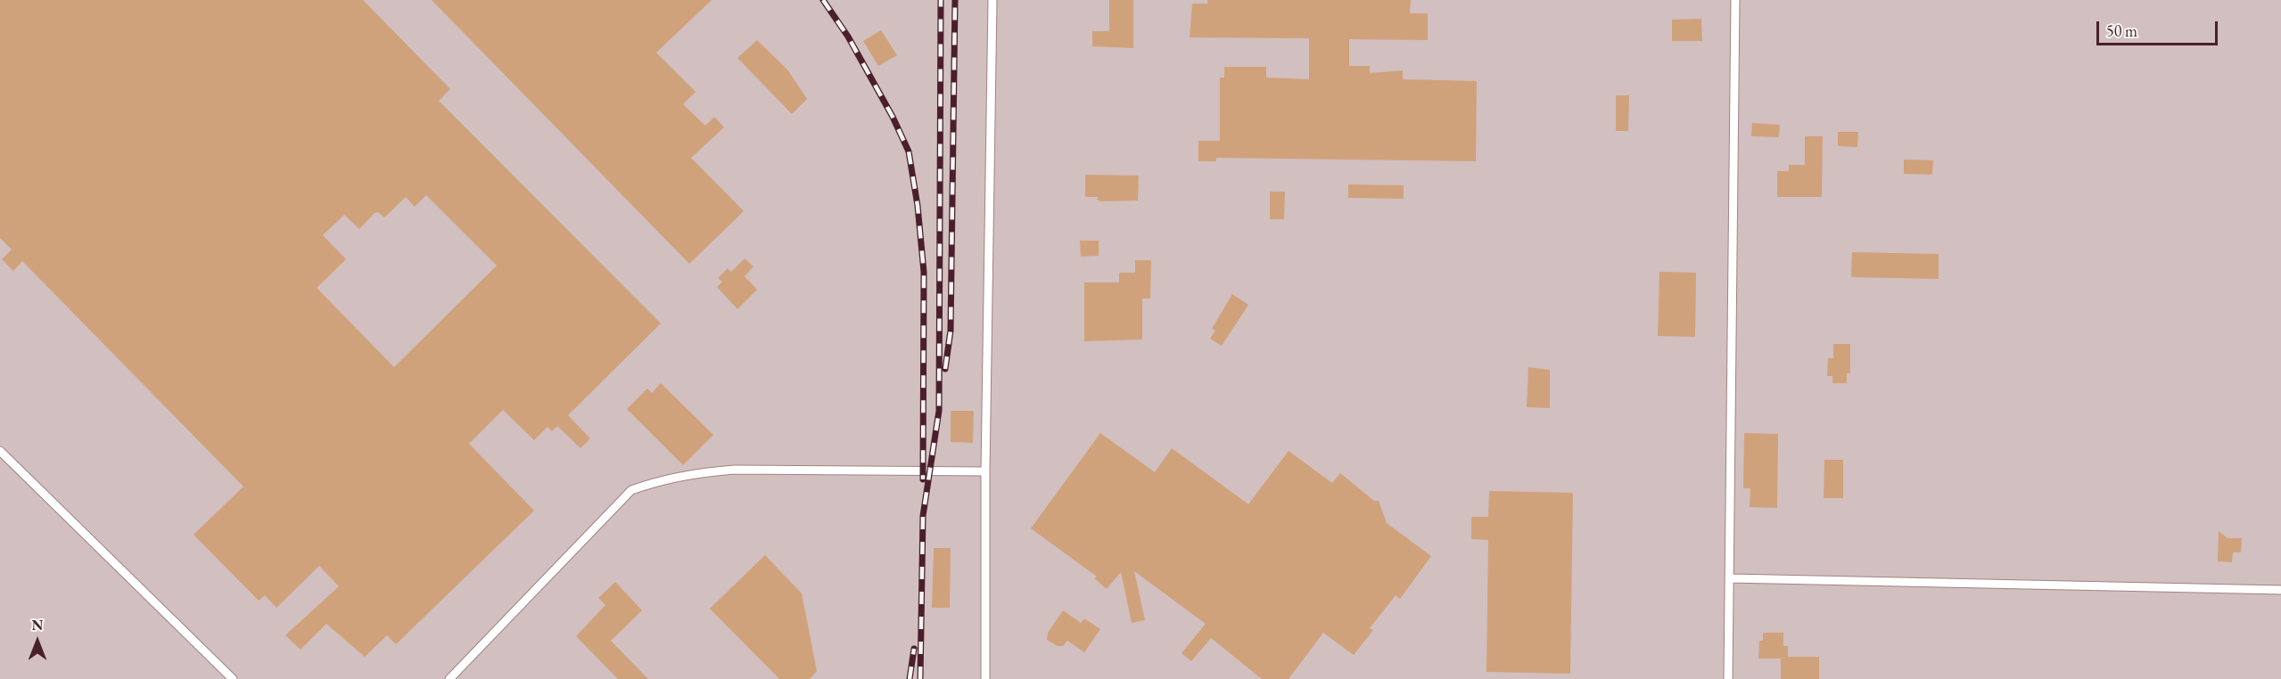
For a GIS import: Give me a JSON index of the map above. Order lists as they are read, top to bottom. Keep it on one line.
{"scale_bar":"50 m","north":"top"}
